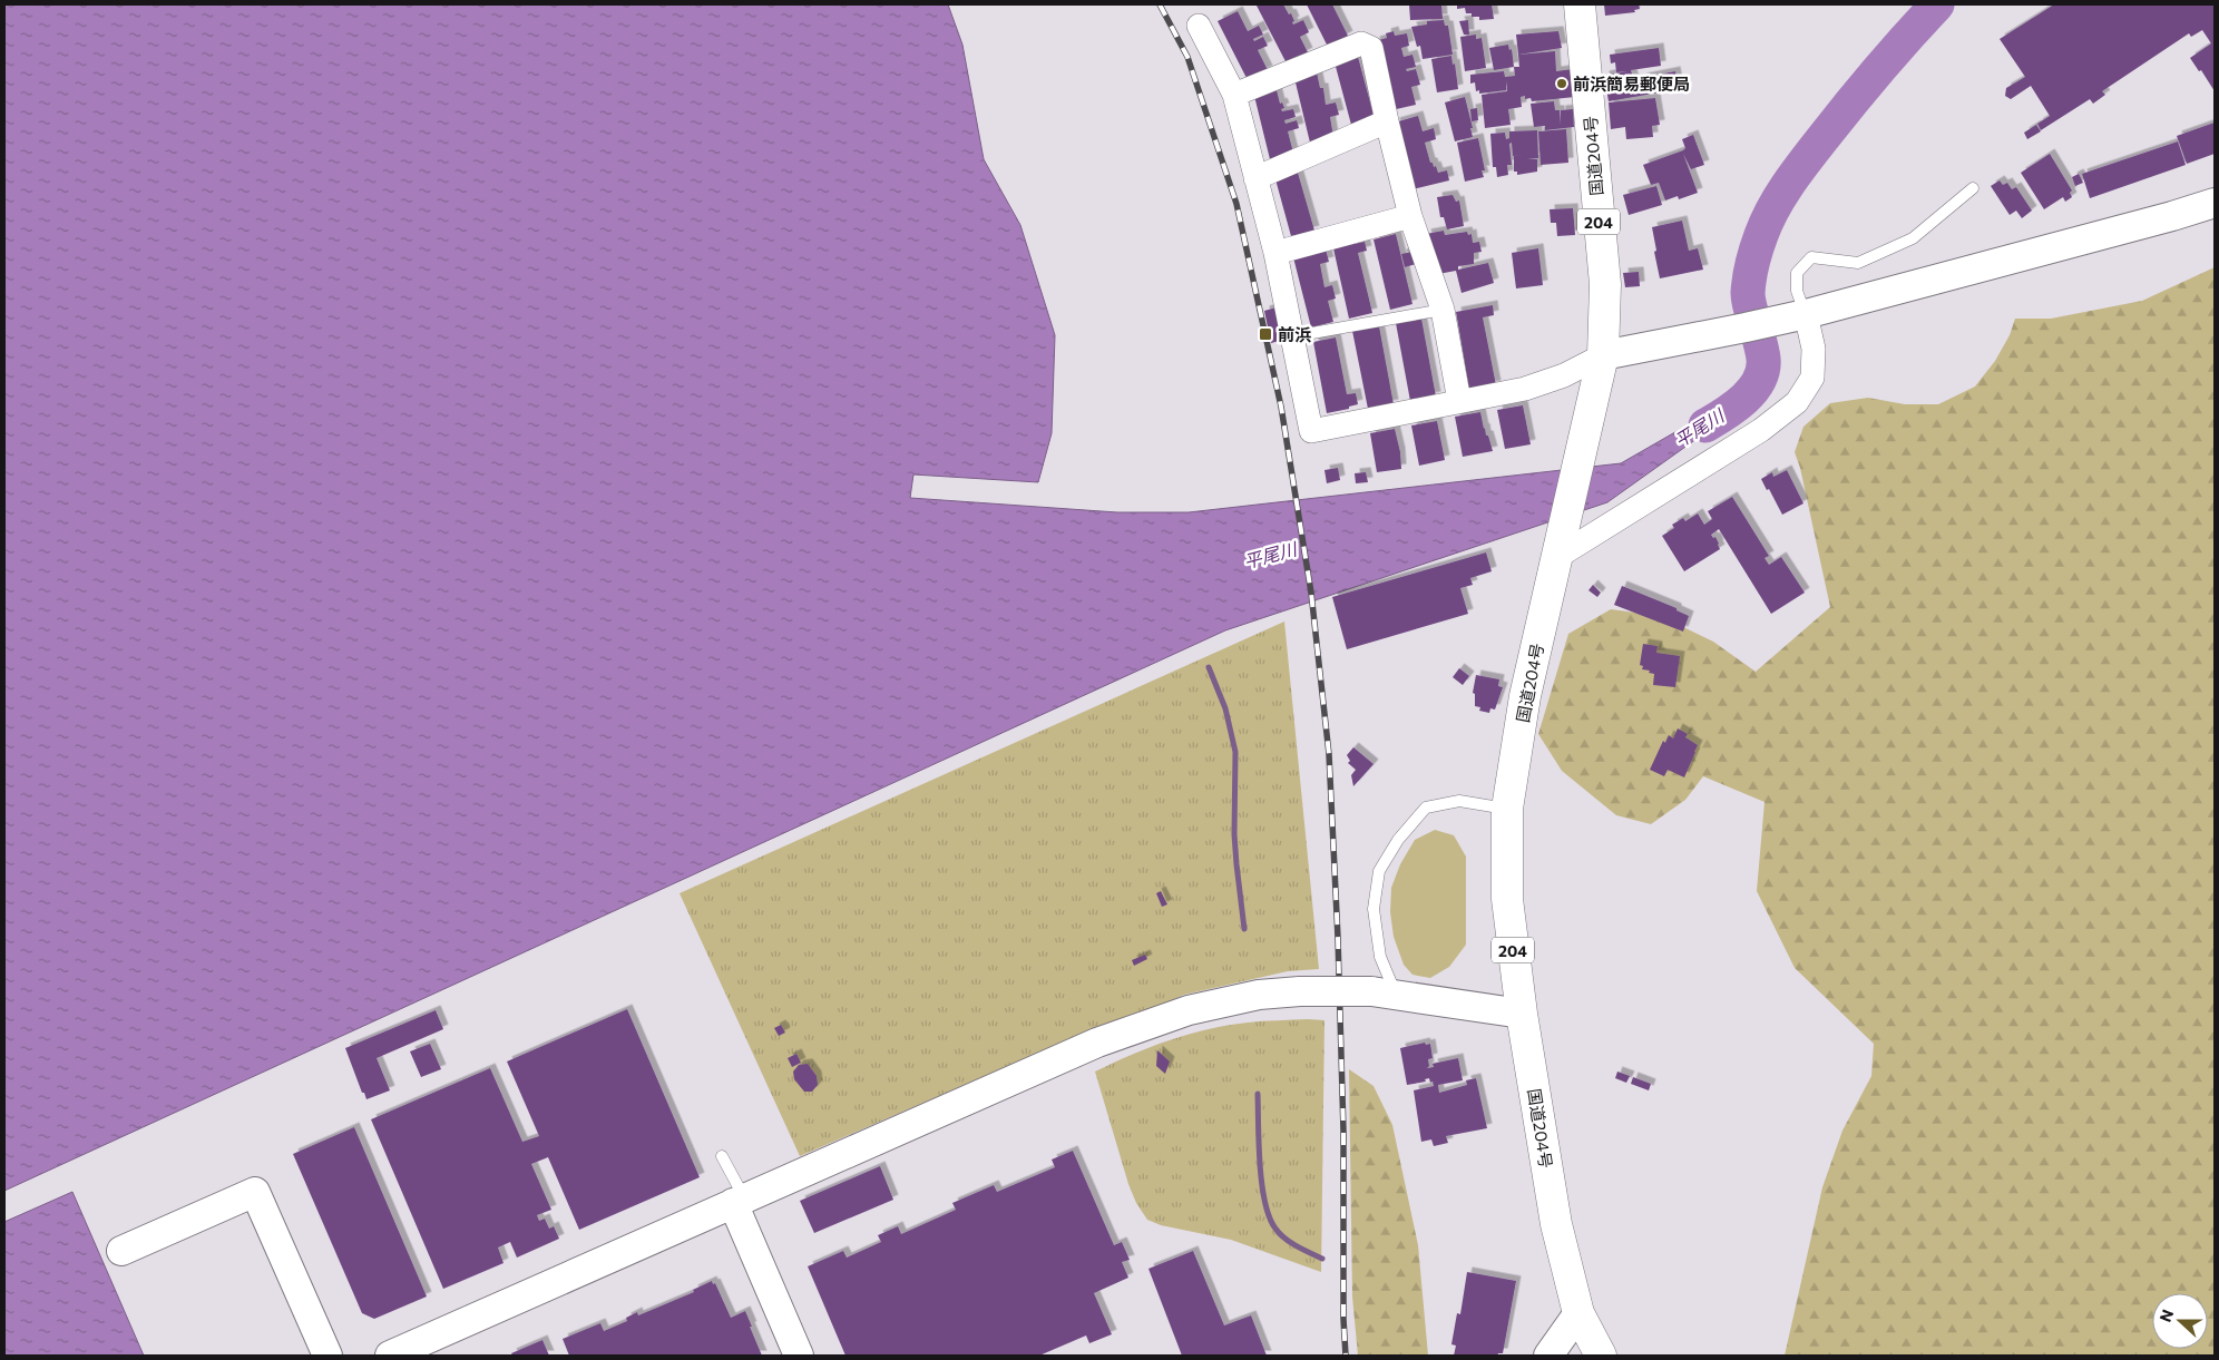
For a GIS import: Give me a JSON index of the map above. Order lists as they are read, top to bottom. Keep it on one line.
{"streets":{"highway":["国道204号","204"]},"water":["平尾川"],"places":{"other":["前浜簡易郵便局"],"transit":["前浜"]},"north":"left"}
